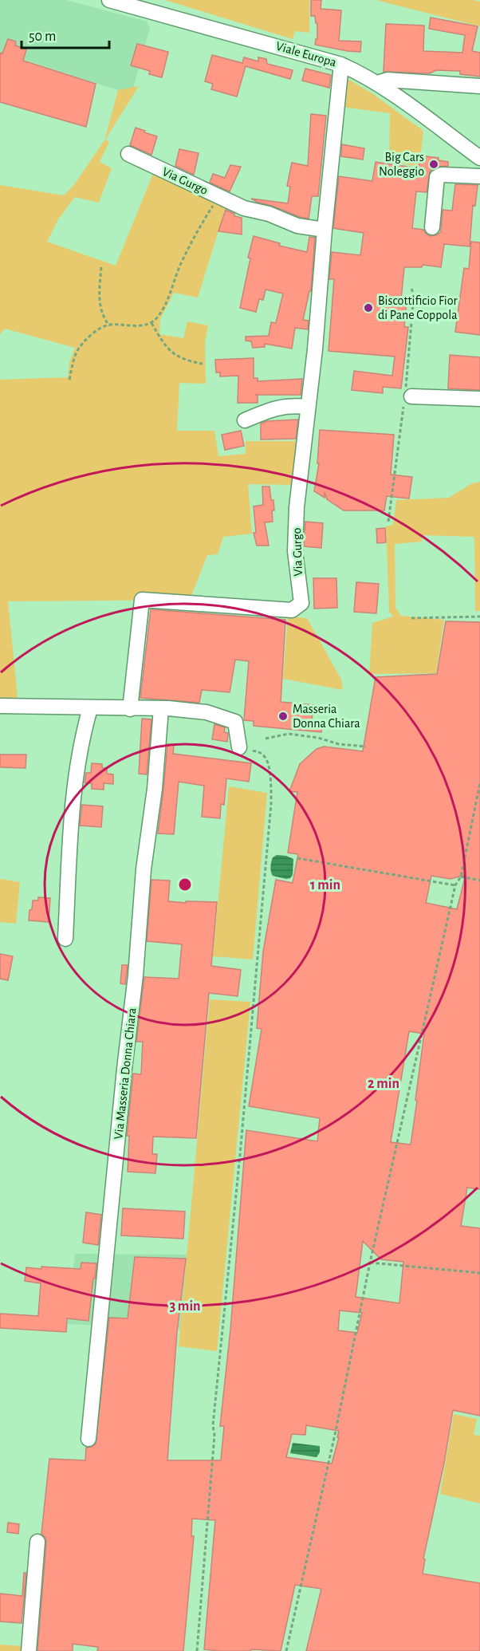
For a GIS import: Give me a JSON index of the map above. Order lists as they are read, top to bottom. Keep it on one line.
{"streets":{"street":["Viale Europa","Via Gurgo","Via Masseria Donna Chiara"]},"crossings":[["Viale Europa","Via Gurgo"]],"places":["Big Cars Noleggio","Biscottificio Fior di Pane Coppola","Masseria Donna Chiara"],"scale_bar":"50 m","rings":["1 min","2 min","3 min"]}
